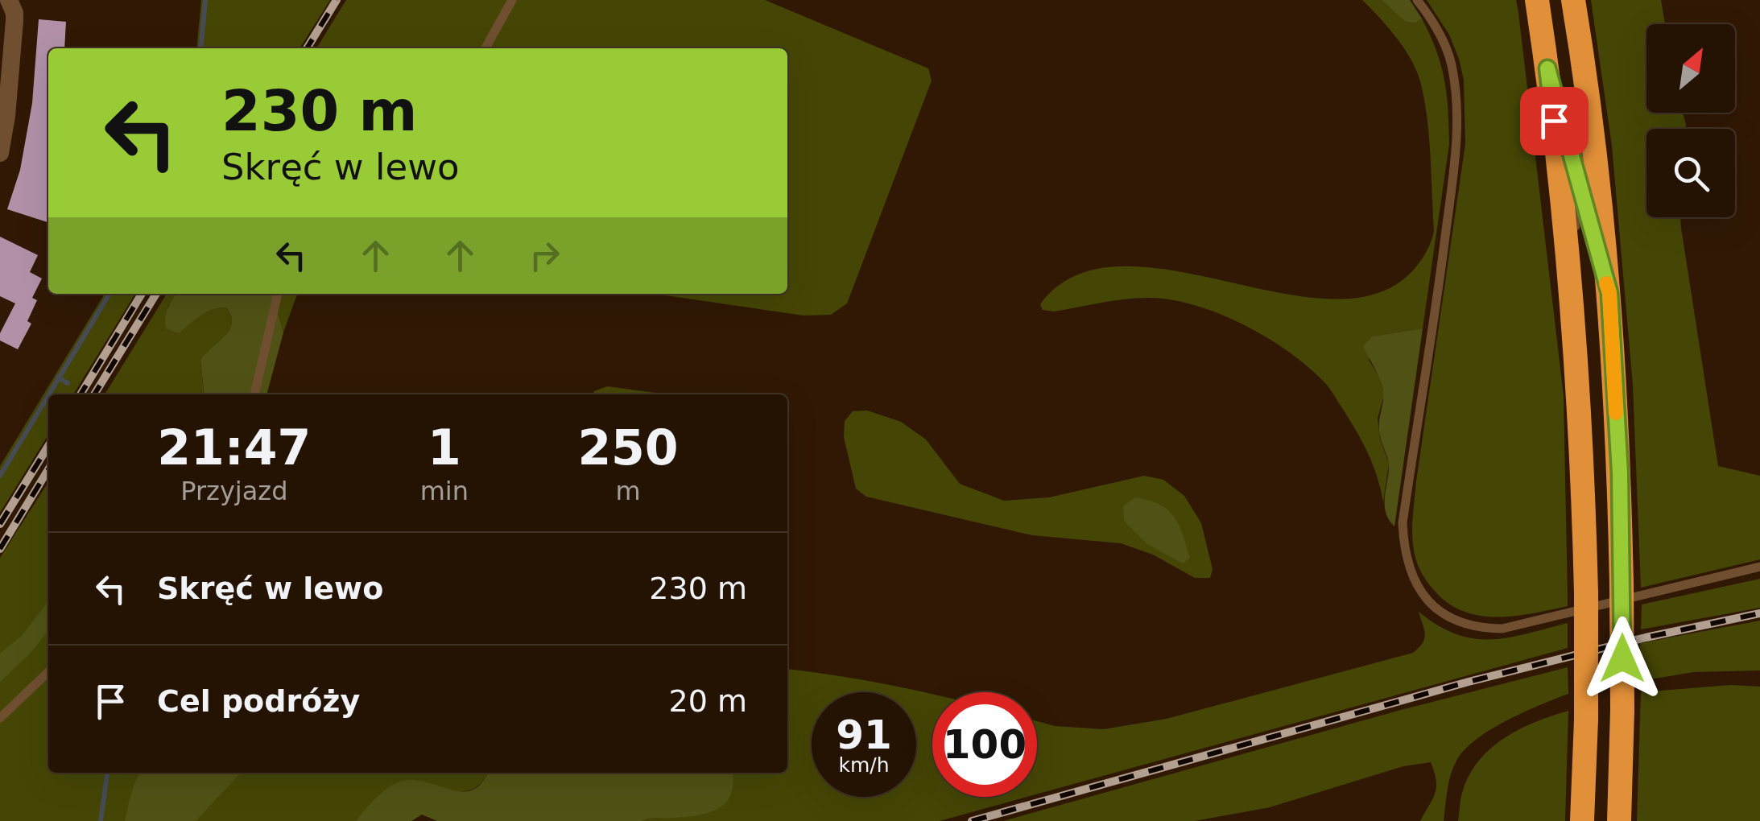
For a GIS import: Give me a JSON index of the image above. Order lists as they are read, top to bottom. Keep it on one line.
{"north":"top right","page":{"turn":["230 m","Skręć w lewo"],"eta":["21:47","Przyjazd","1","min","250","m"],"list":[{"name":"Skręć w lewo","value":"230 m"},{"name":"Cel podróży","value":"20 m"}],"speed":"91 km/h","limit":"100"}}
